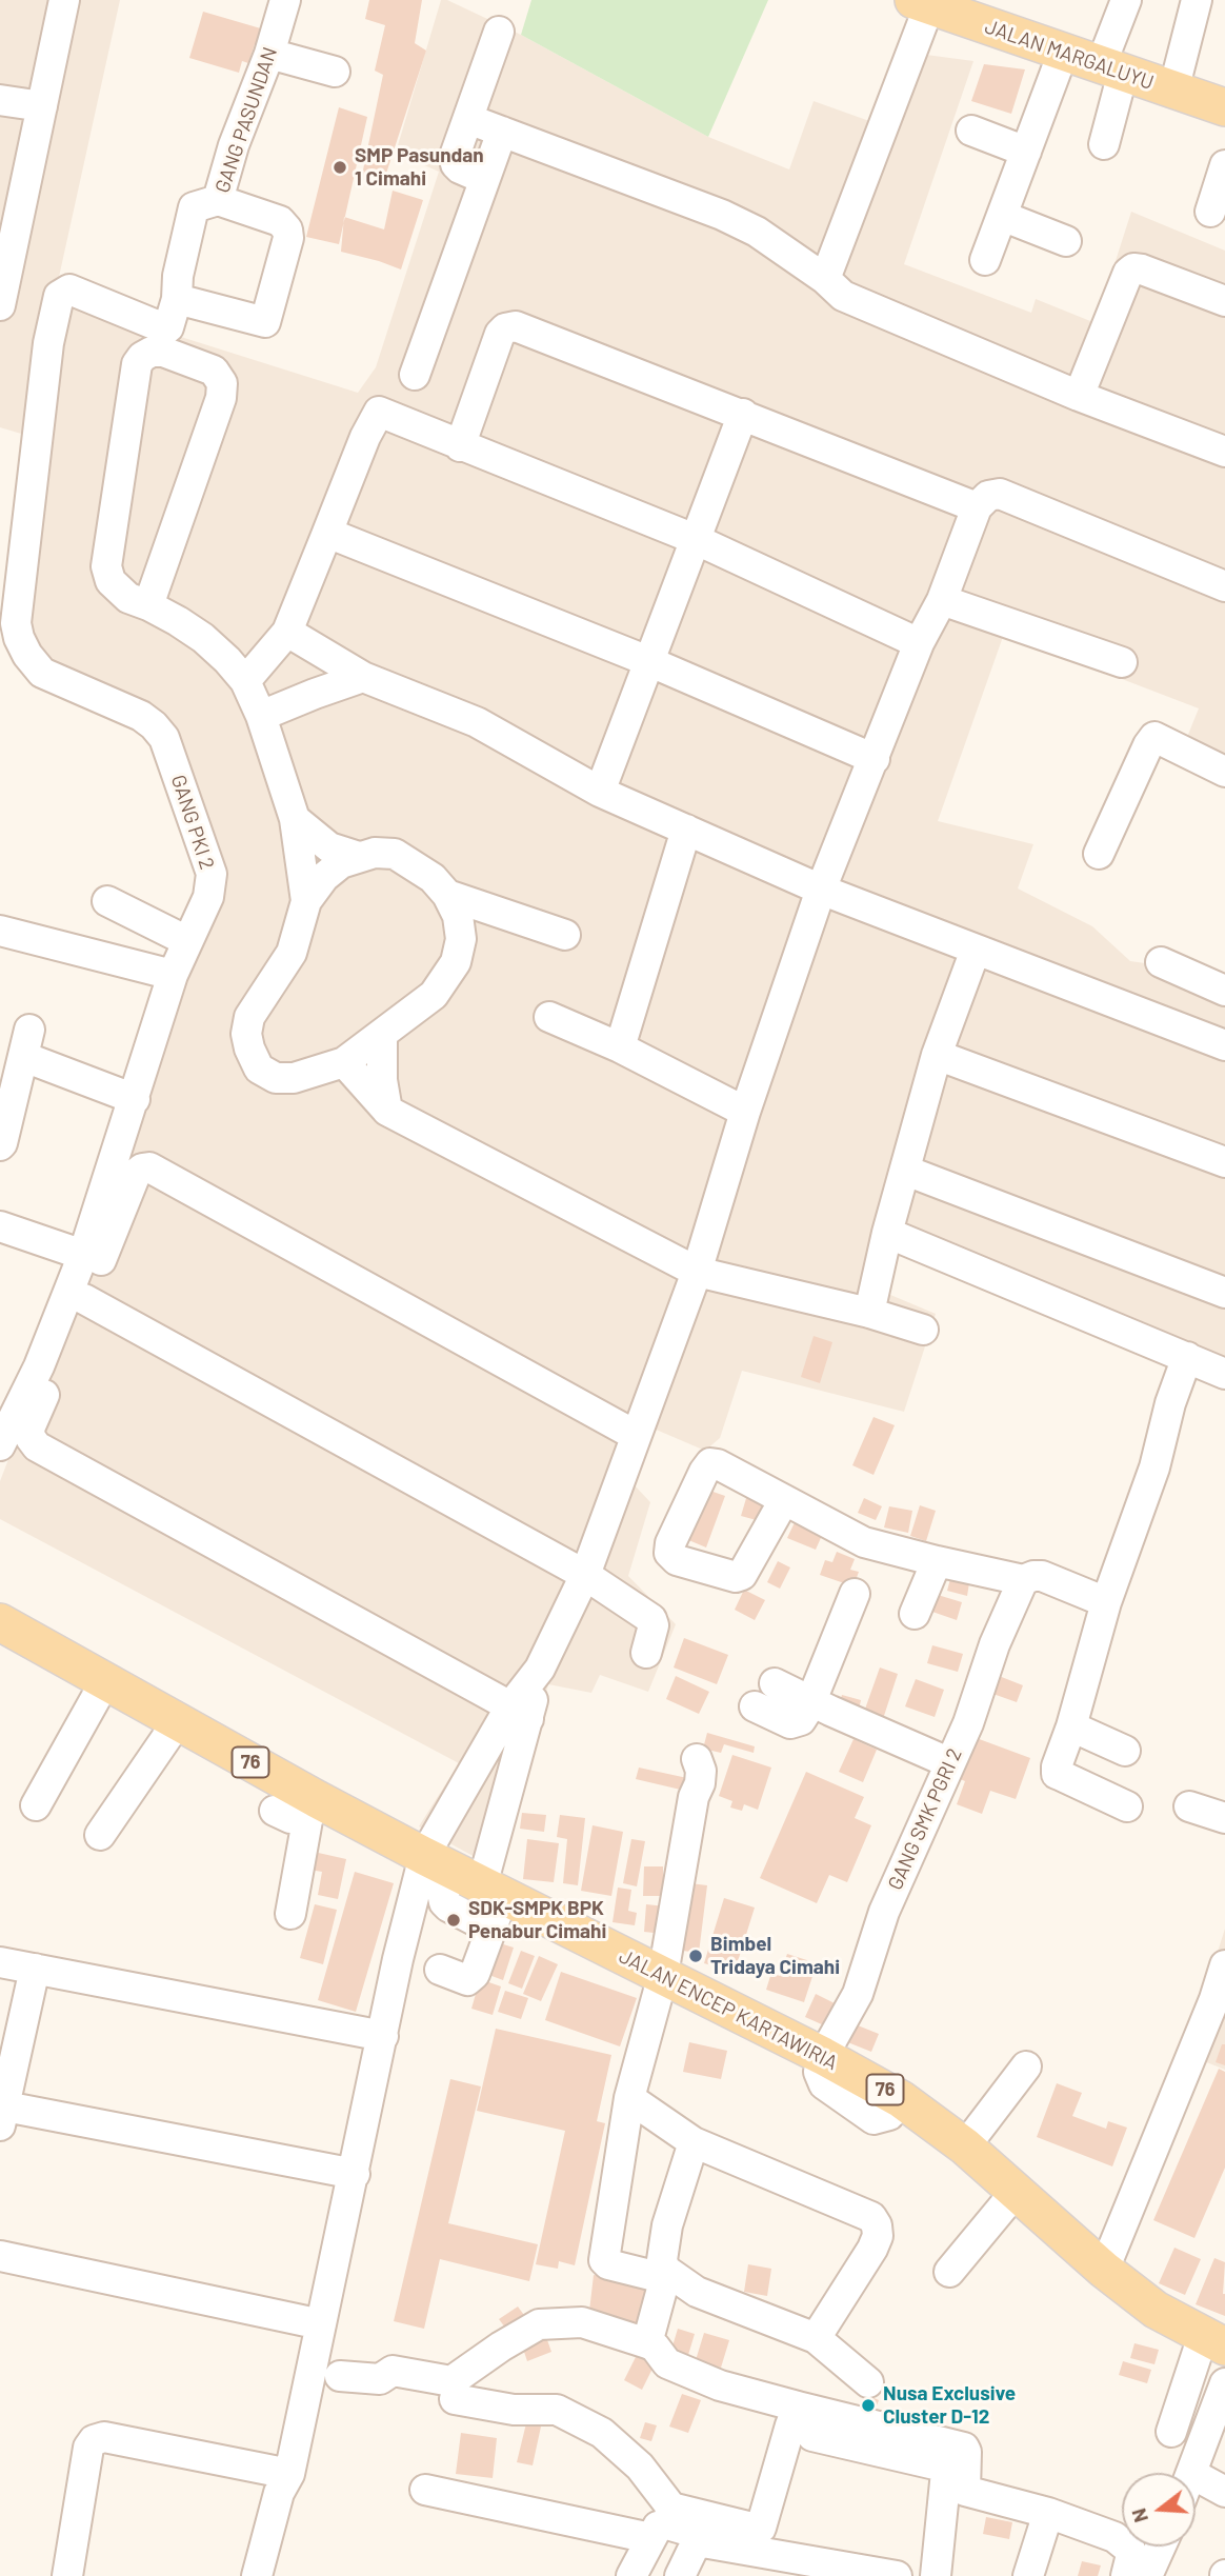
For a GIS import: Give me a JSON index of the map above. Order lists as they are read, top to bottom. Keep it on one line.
{"streets":{"main road":["JALAN MARGALUYU","76","JALAN ENCEP KARTAWIRIA"],"street":["GANG PASUNDAN","GANG PKI 2","GANG SMK PGRI 2"]},"crossings":[["GANG PASUNDAN","GANG PKI 2"],["GANG SMK PGRI 2","JALAN ENCEP KARTAWIRIA"]],"places":["SMP Pasundan 1 Cimahi","SDK-SMPK BPK Penabur Cimahi","Bimbel Tridaya Cimahi","Nusa Exclusive Cluster D-12"],"north":"left"}
